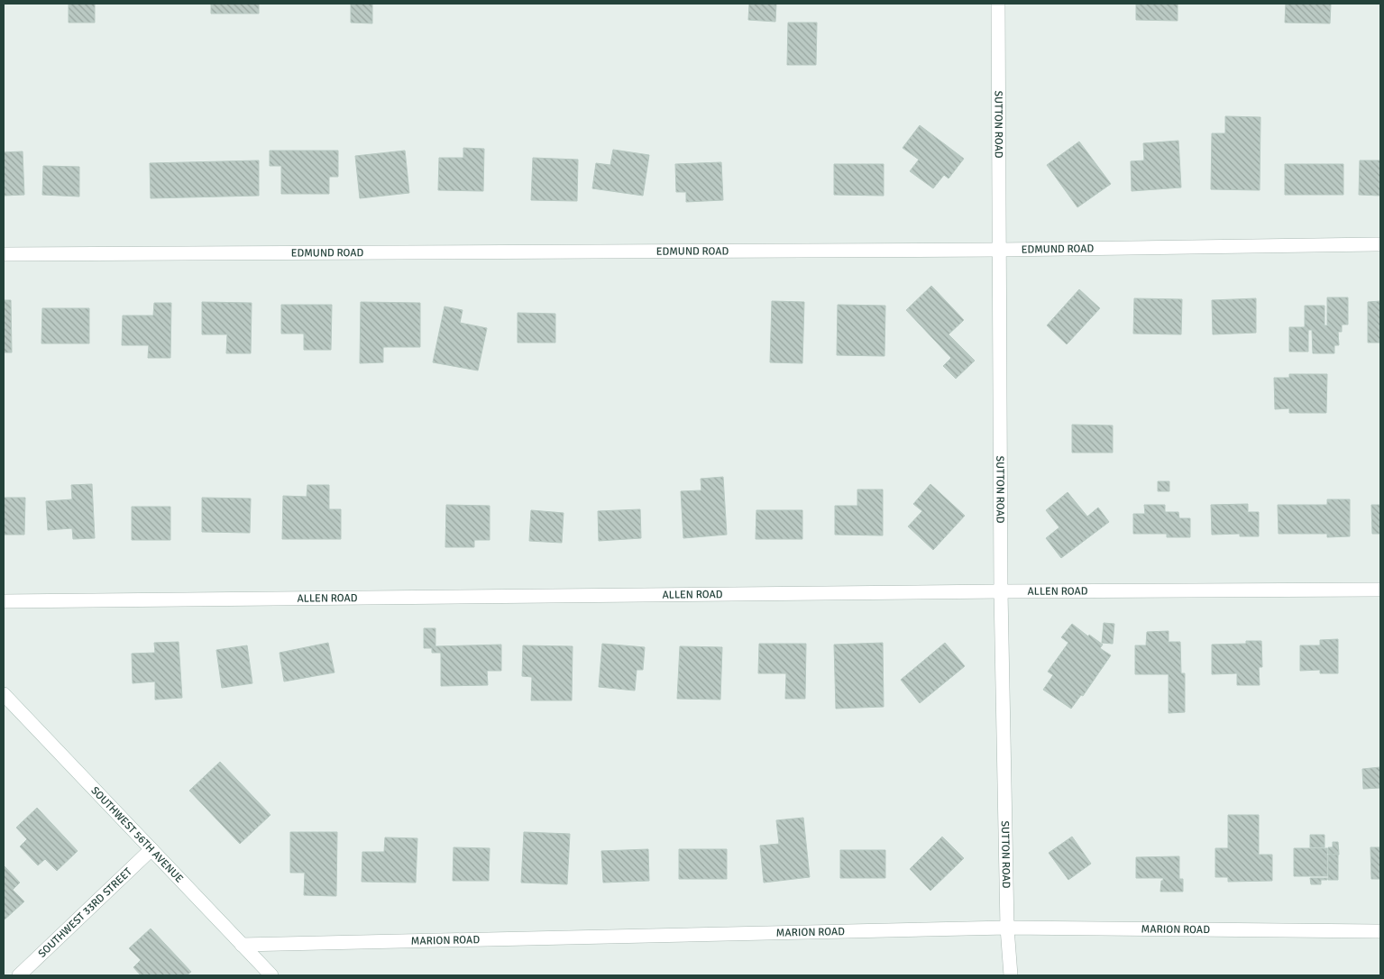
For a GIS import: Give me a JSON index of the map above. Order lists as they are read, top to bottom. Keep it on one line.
{"streets":{"street":["SUTTON ROAD","EDMUND ROAD","ALLEN ROAD","SOUTHWEST 56TH AVENUE","SOUTHWEST 33RD STREET","MARION ROAD"]},"crossings":[["SUTTON ROAD","EDMUND ROAD"],["SUTTON ROAD","ALLEN ROAD"],["SUTTON ROAD","MARION ROAD"],["SOUTHWEST 56TH AVENUE","SOUTHWEST 33RD STREET"],["SOUTHWEST 56TH AVENUE","MARION ROAD"]]}
